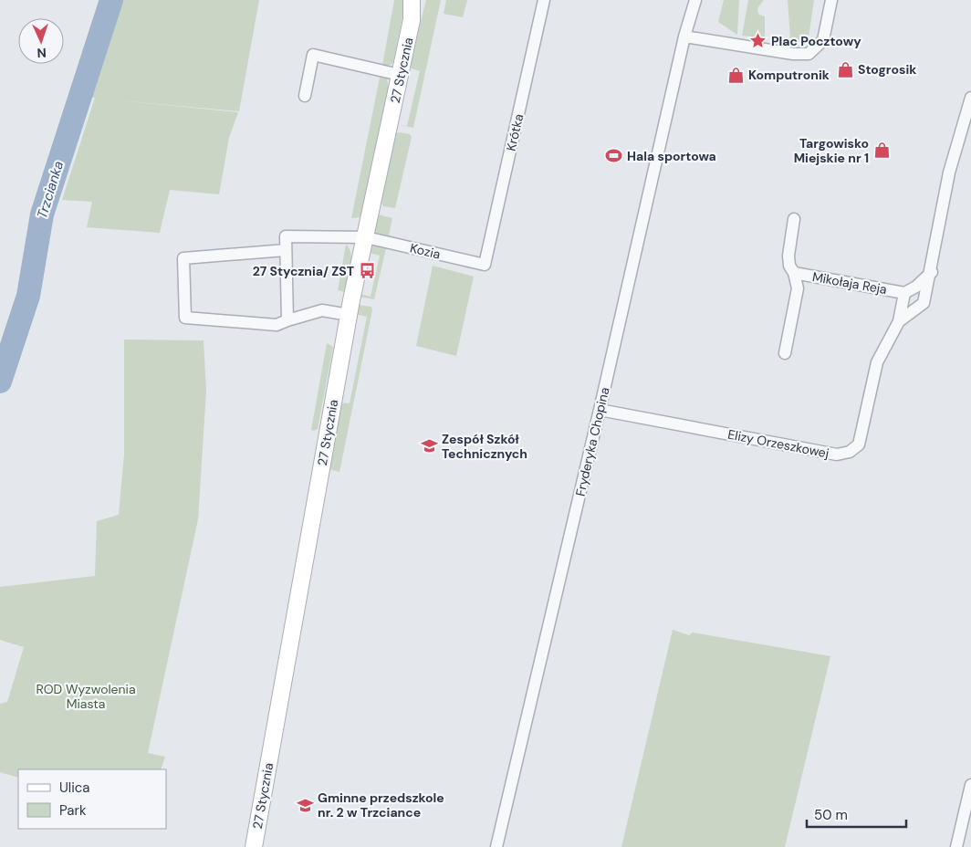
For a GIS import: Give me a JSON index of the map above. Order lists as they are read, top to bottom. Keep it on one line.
{"streets":{"main road":["27 Stycznia"],"street":["Krótka","Kozia","Mikołaja Reja","Fryderyka Chopina","Elizy Orzeszkowej"]},"crossings":[["27 Stycznia","Kozia"],["Krótka","Kozia"],["Mikołaja Reja","Elizy Orzeszkowej"],["Fryderyka Chopina","Elizy Orzeszkowej"]],"water":["Trzcianka"],"parks":["ROD Wyzwolenia Miasta"],"places":{"place":["Plac Pocztowy"],"shop":["Stogrosik","Komputronik","Targowisko Miejskie nr 1"],"sports":["Hala sportowa"],"bus stop":["27 Stycznia/ ZST"],"school or university":["Zespół Szkół Technicznych","Gminne przedszkole nr. 2 w Trzciance"]},"legend":["Ulica","Park"],"scale_bar":"50 m","north":"bottom"}
